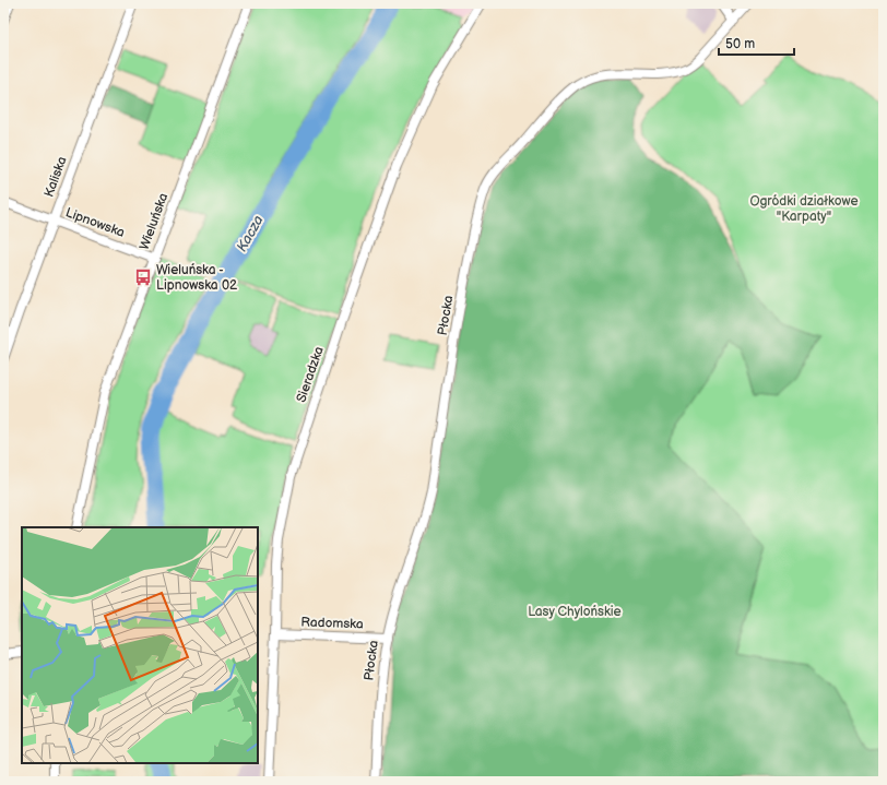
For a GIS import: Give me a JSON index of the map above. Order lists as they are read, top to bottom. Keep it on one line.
{"streets":{"street":["Kaliska","Wieluńska","Lipnowska","Płocka","Sieradzka","Radomska"]},"crossings":[["Kaliska","Lipnowska"],["Wieluńska","Lipnowska"],["Płocka","Radomska"],["Sieradzka","Radomska"]],"water":["Kacza"],"parks":["Ogródki działkowe \"Karpaty\"","Lasy Chylońskie"],"places":{"bus stop":["Wieluńska - Lipnowska 02"]},"scale_bar":"50 m"}
